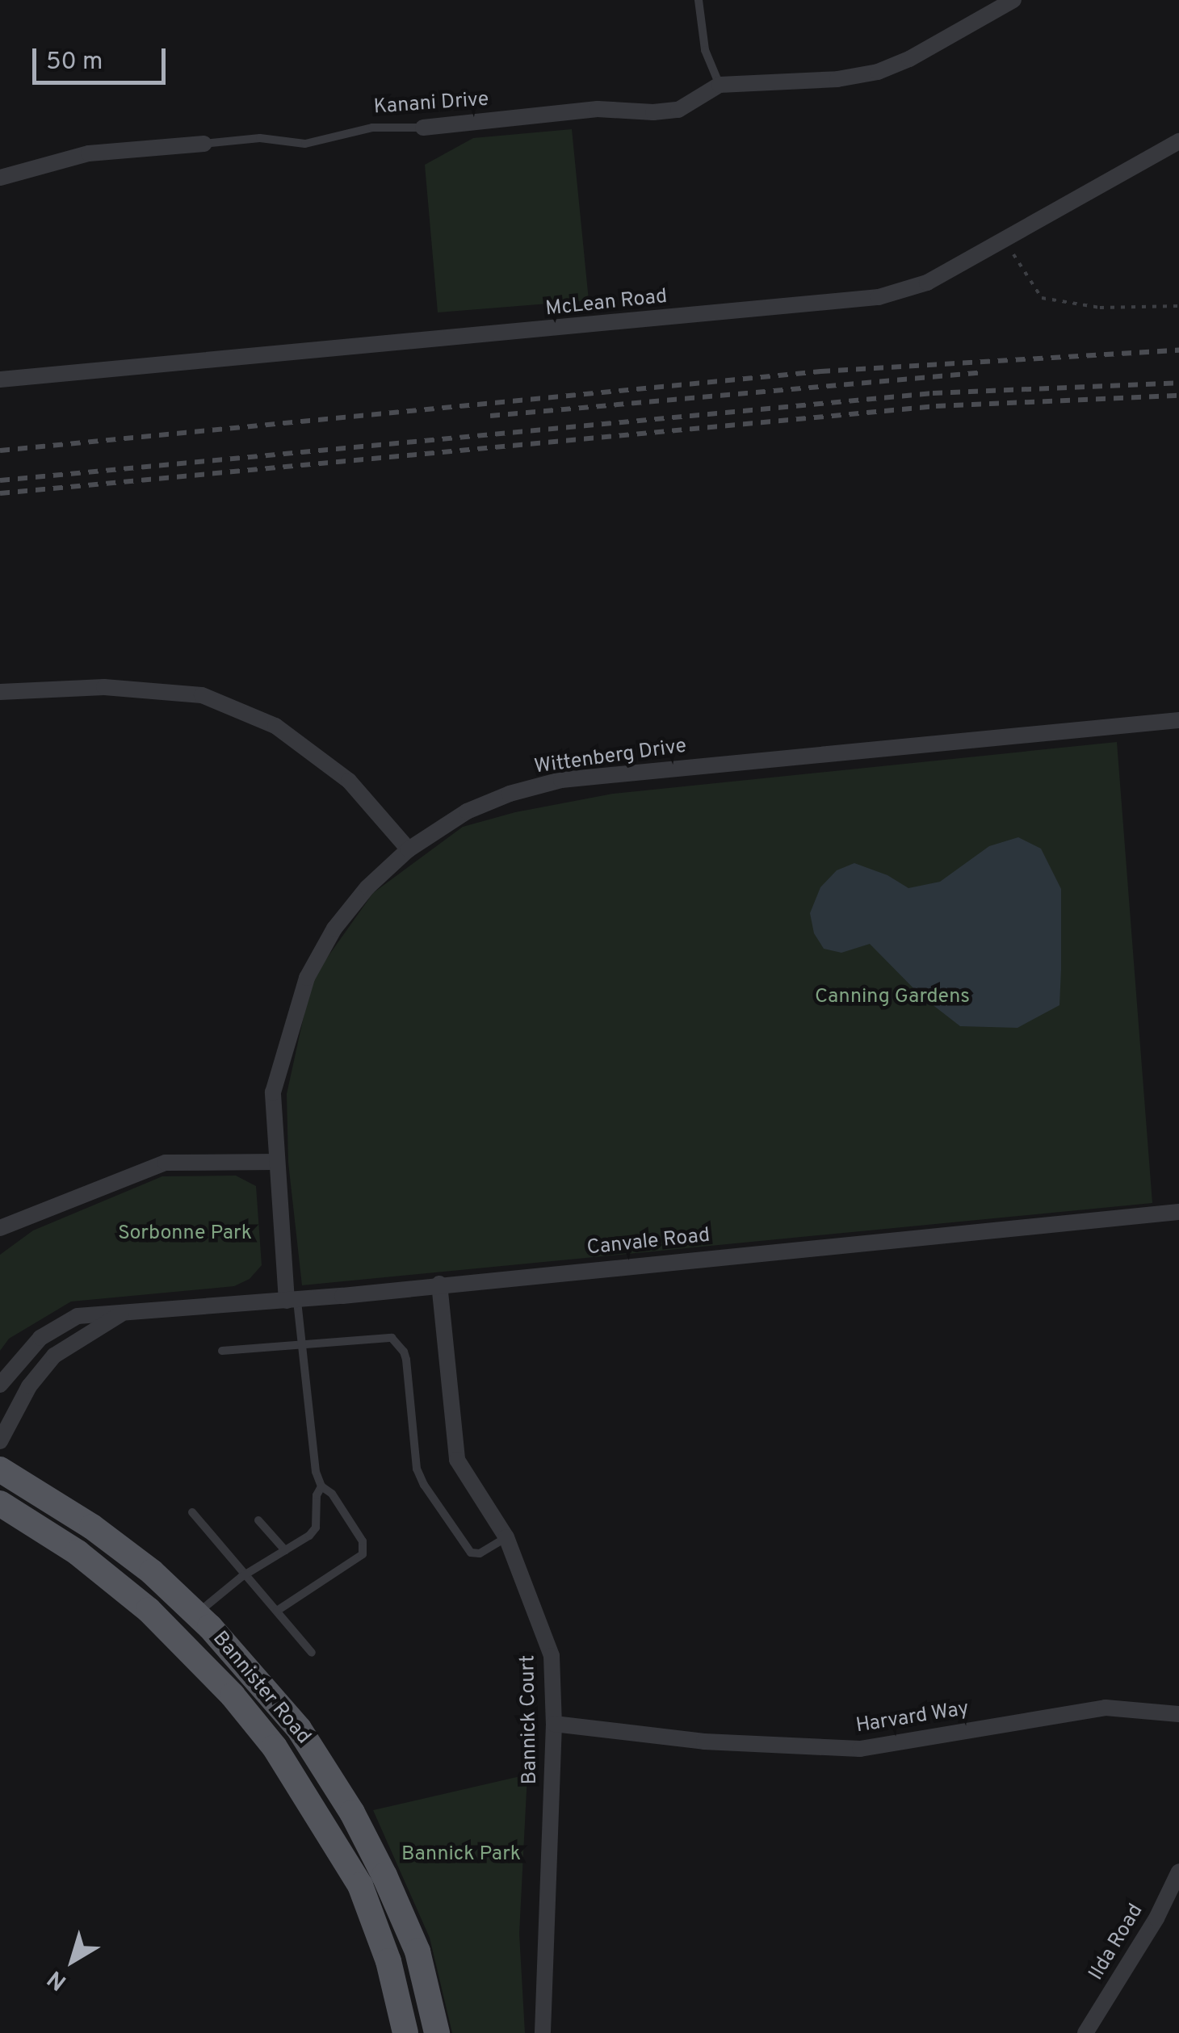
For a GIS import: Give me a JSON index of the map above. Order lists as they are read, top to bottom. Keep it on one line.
{"streets":{"main road":["Bannister Road"],"street":["Kanani Drive","McLean Road","Wittenberg Drive","Canvale Road","Harvard Way","Bannick Court","Ilda Road"]},"crossings":[["Wittenberg Drive","Canvale Road"],["Canvale Road","Bannick Court"],["Harvard Way","Bannick Court"]],"parks":["Canning Gardens","Sorbonne Park","Bannick Park"],"scale_bar":"50 m","north":"bottom left"}
